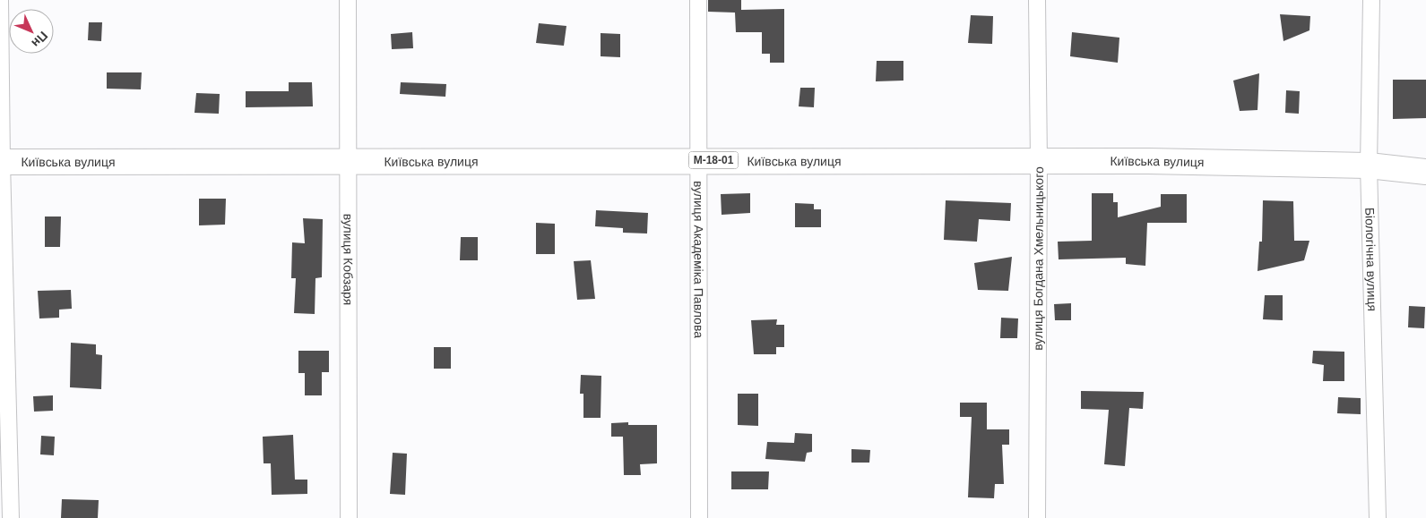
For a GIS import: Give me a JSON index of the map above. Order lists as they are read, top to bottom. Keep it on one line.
{"streets":{"highway":["М-18-01","Київська вулиця"],"street":["вулиця Кобзаря","вулиця Богдана Хмельницького","вулиця Академіка Павлова","Біологічна вулиця"]},"crossings":[["Київська вулиця","вулиця Кобзаря"],["Київська вулиця","вулиця Богдана Хмельницького"],["Київська вулиця","вулиця Академіка Павлова"],["Київська вулиця","Біологічна вулиця"]],"north":"bottom right"}
